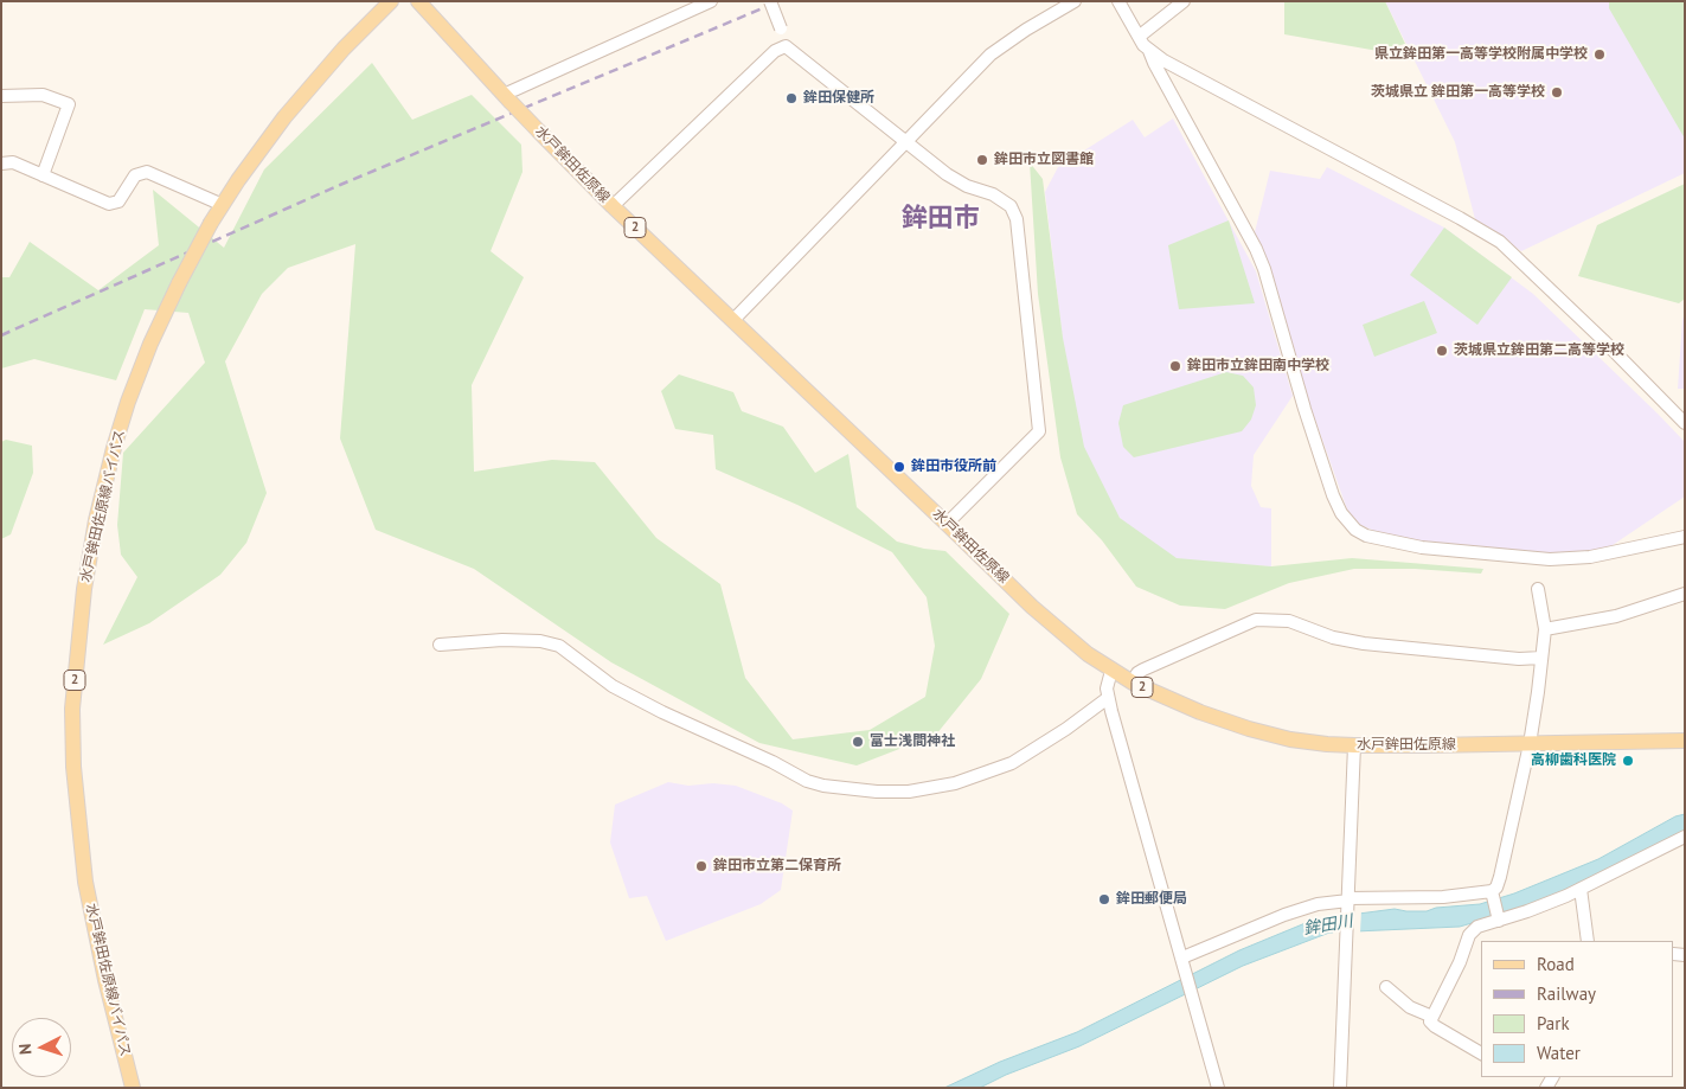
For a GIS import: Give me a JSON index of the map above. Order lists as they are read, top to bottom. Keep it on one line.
{"streets":{"main road":["水戸鉾田佐原線","2","水戸鉾田佐原線バイパス"]},"districts":["鉾田市"],"water":["鉾田川"],"places":["県立鉾田第一高等学校附属中学校","茨城県立 鉾田第一高等学校","鉾田保健所","鉾田市立図書館","茨城県立鉾田第二高等学校","鉾田市立鉾田南中学校","鉾田市役所前","富士浅間神社","高柳歯科医院","鉾田市立第二保育所","鉾田郵便局"],"legend":["Road","Railway","Park","Water"],"north":"left"}
